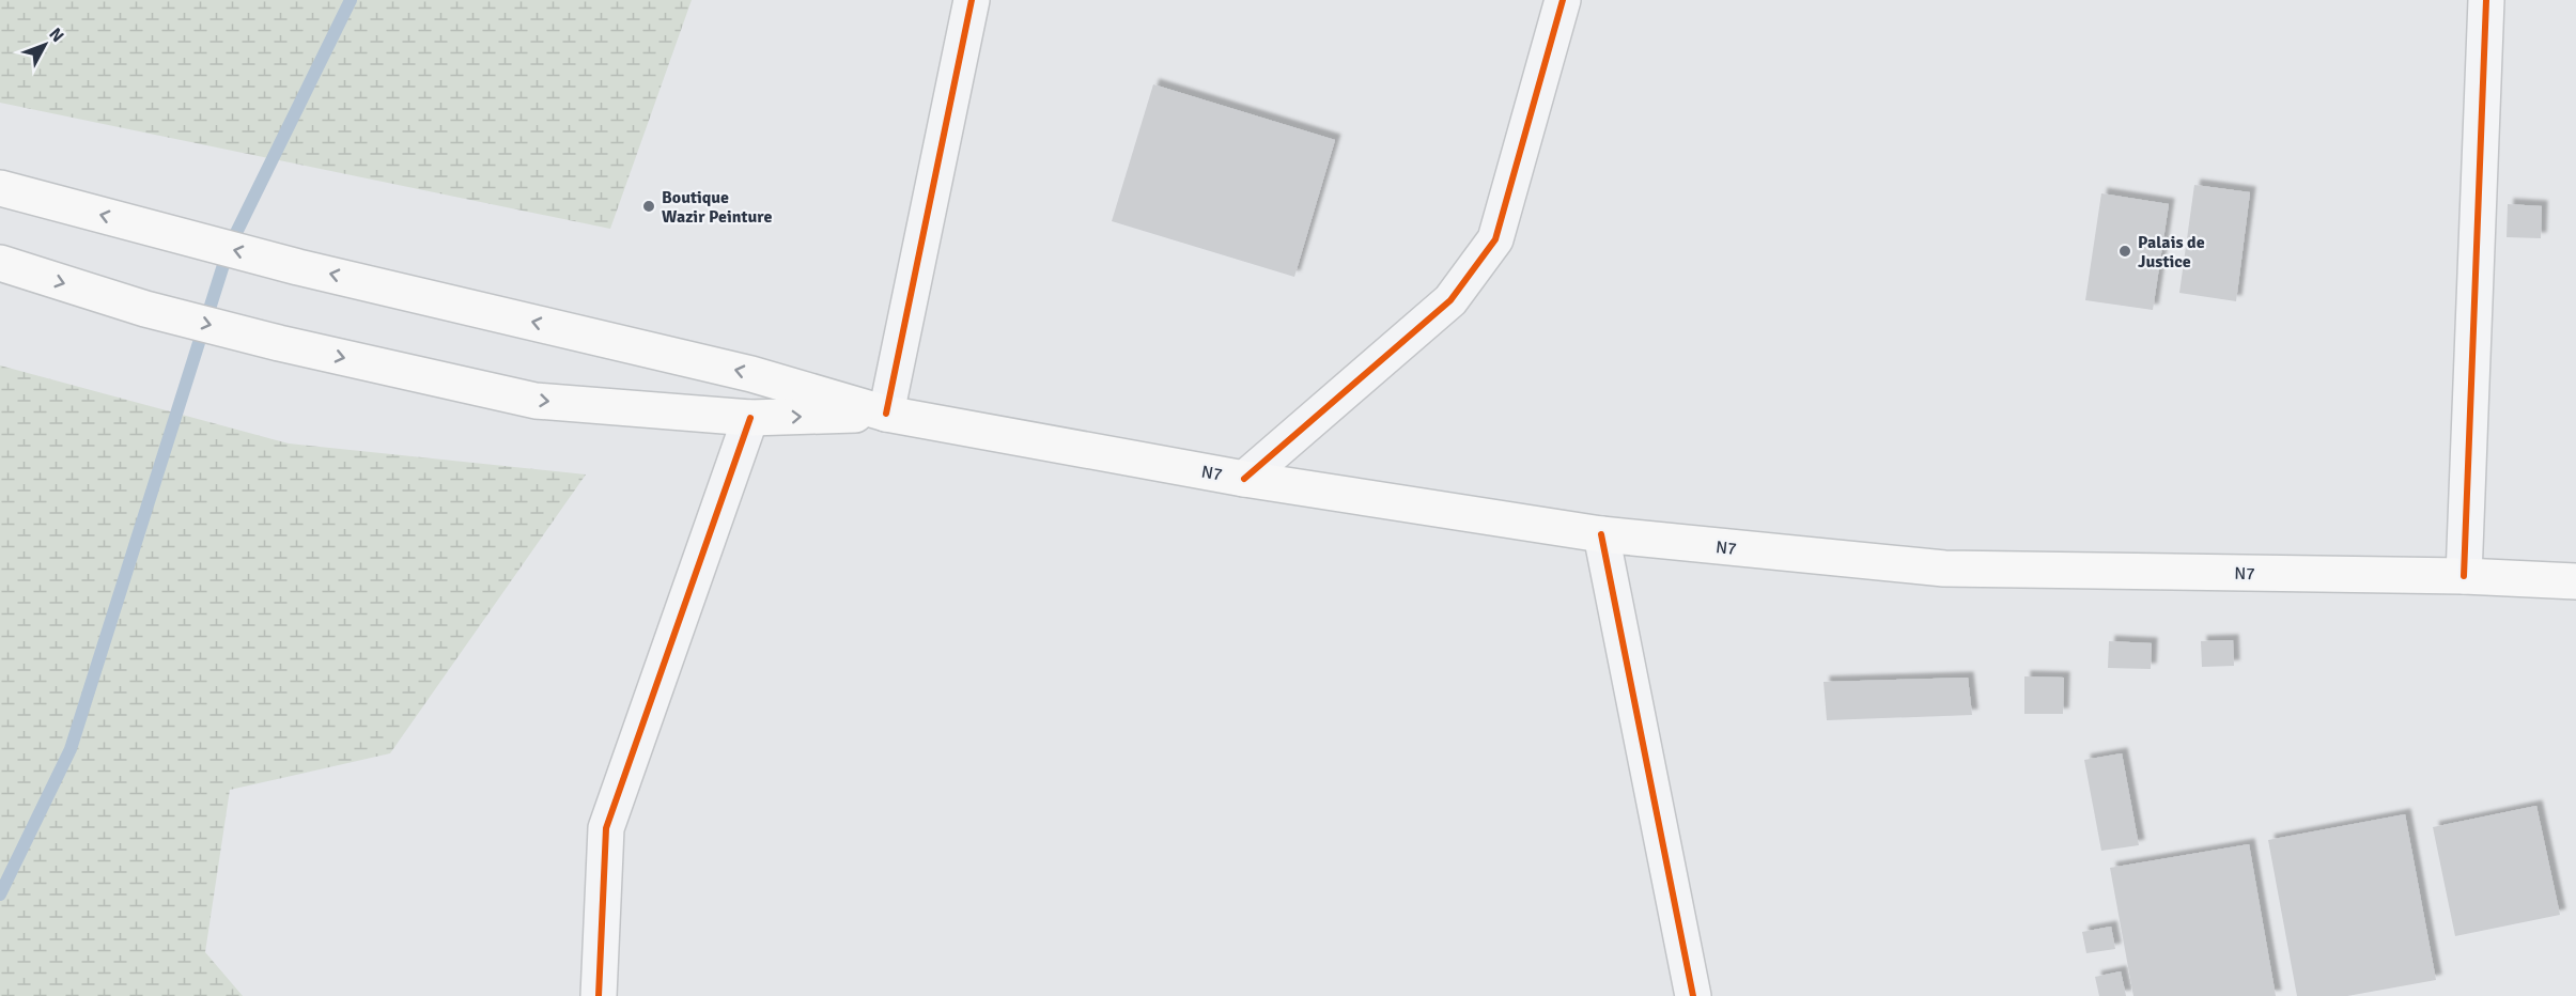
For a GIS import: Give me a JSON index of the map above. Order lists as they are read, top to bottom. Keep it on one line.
{"streets":{"main road":["N7"]},"places":["Boutique Wazir Peinture","Palais de Justice"],"north":"top right"}
